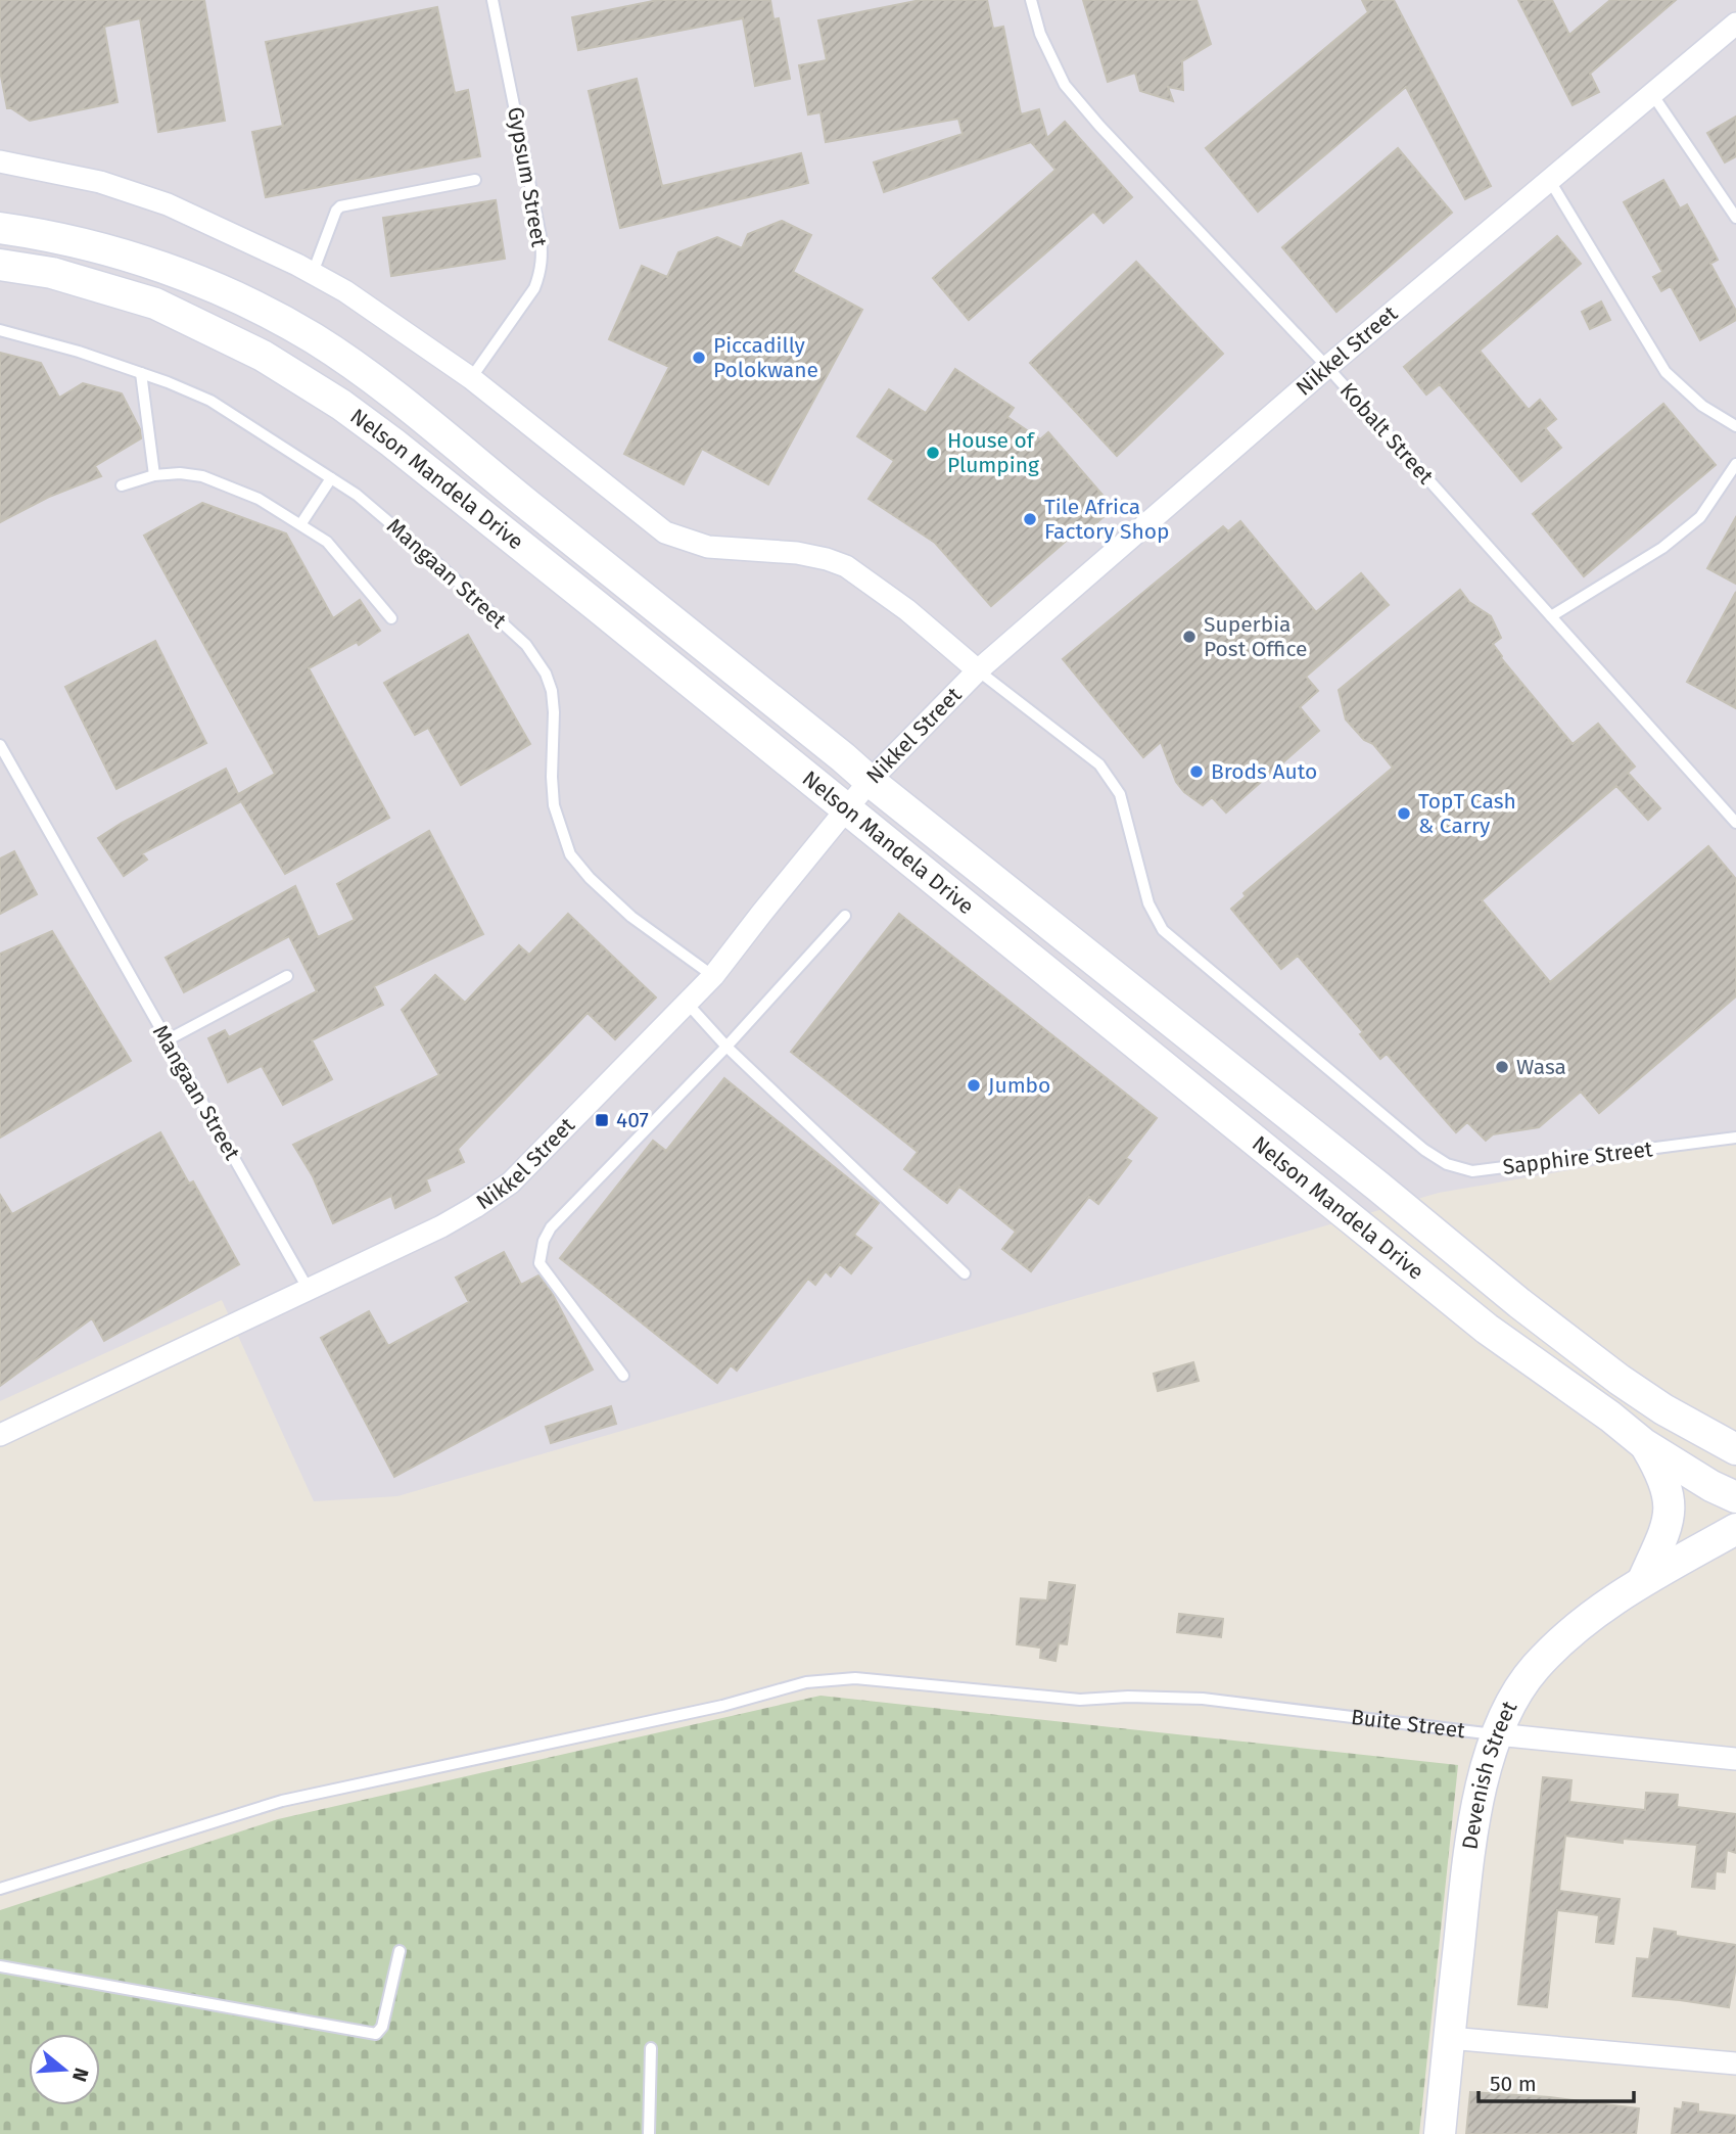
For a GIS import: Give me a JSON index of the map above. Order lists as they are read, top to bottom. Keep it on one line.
{"streets":{"main road":["Nelson Mandela Drive","Devenish Street"],"street":["Nikkel Street","Buite Street"],"lane":["Gypsum Street","Kobalt Street","Mangaan Street","Sapphire Street"]},"crossings":[["Nikkel Street","Kobalt Street"],["Nikkel Street","Nelson Mandela Drive"],["Nikkel Street","Mangaan Street"],["Nikkel Street","Sapphire Street"],["Buite Street","Devenish Street"]],"places":{"other":["Piccadilly Polokwane","House of Plumping","Tile Africa Factory Shop","Superbia Post Office","Brods Auto","TopT Cash & Carry","Wasa","Jumbo"],"transit":["407"]},"scale_bar":"50 m","north":"right"}
